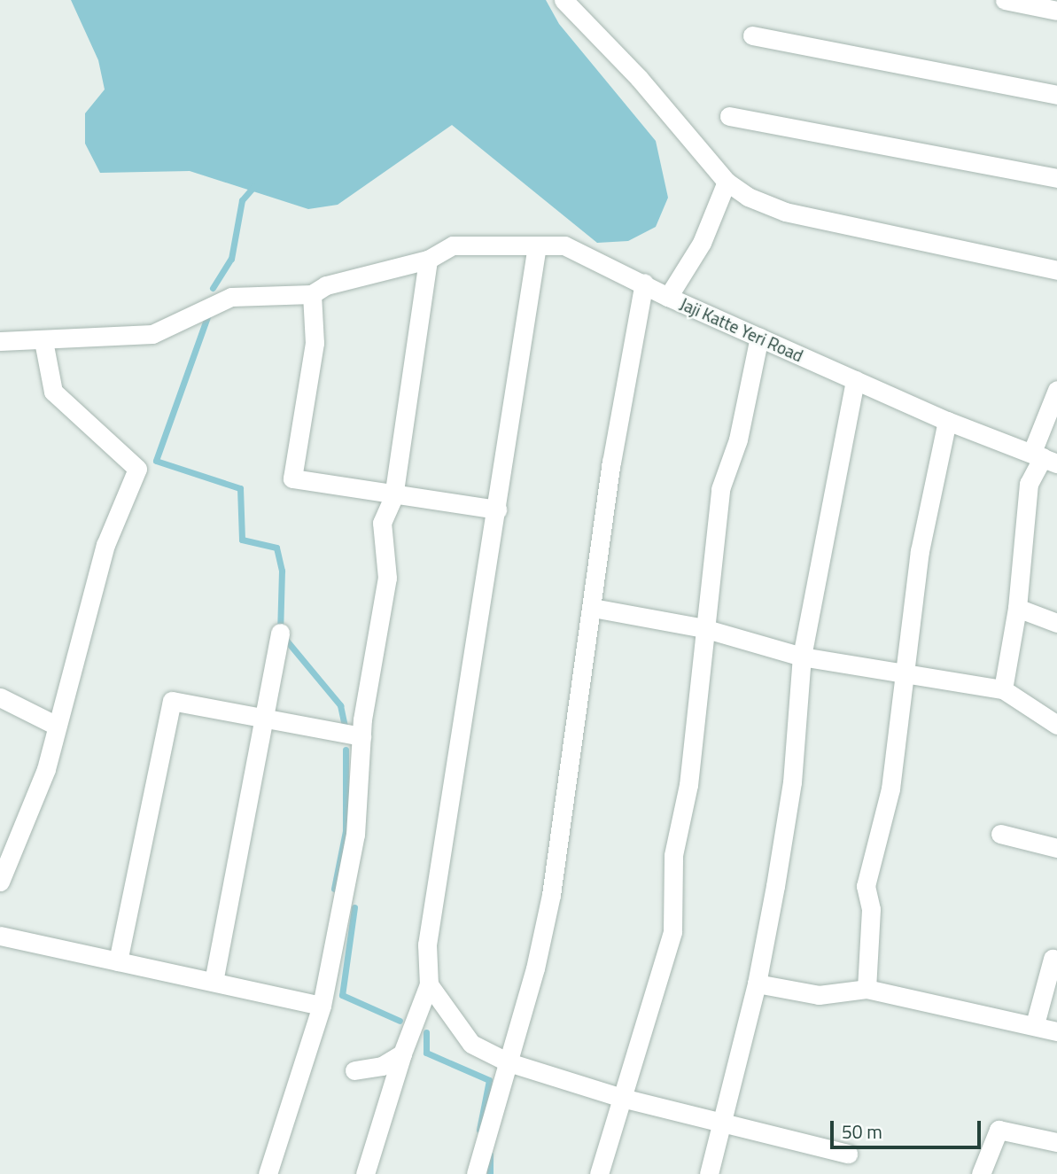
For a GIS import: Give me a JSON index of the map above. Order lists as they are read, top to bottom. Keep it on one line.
{"streets":{"street":["Jaji Katte Yeri Road"]},"scale_bar":"50 m"}
